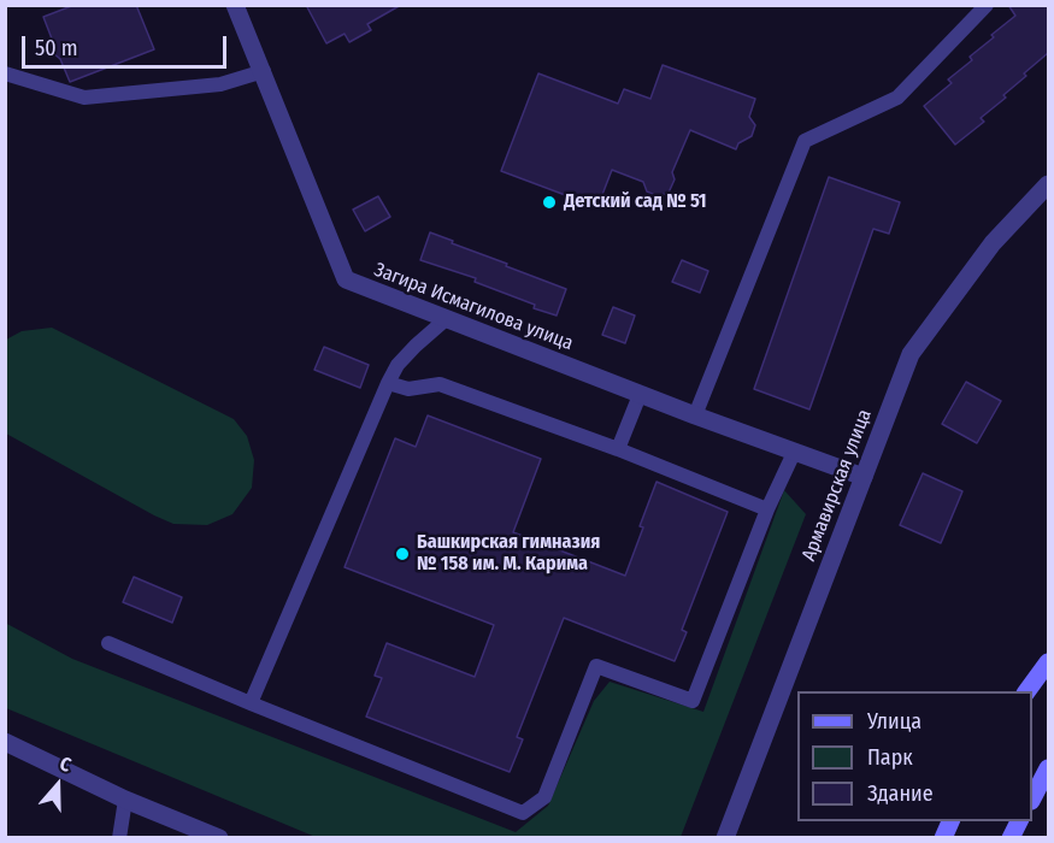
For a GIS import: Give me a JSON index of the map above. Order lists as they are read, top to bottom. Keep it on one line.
{"streets":{"street":["Загира Исмагилова улица","Армавирская улица"]},"crossings":[["Загира Исмагилова улица","Армавирская улица"]],"places":["Детский сад № 51","Башкирская гимназия № 158 им. М. Карима"],"legend":["Улица","Парк","Здание"],"scale_bar":"50 m","north":"top"}
